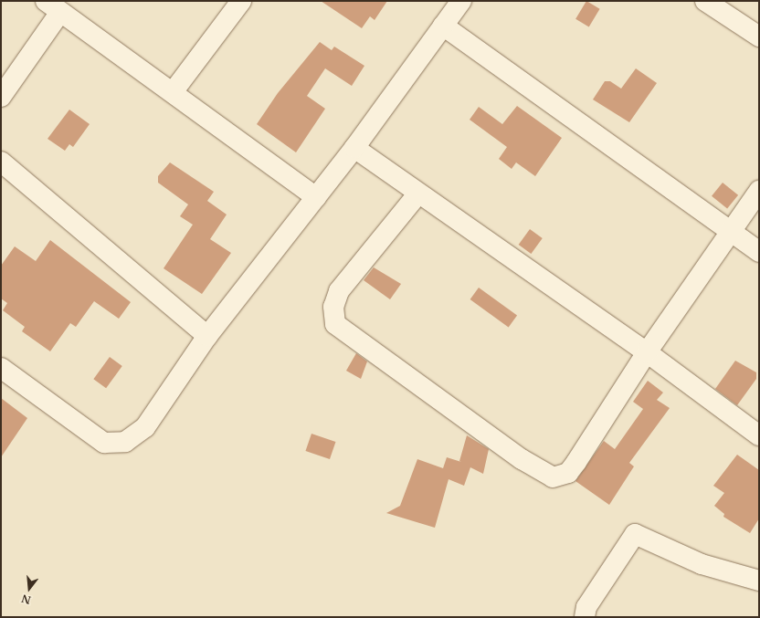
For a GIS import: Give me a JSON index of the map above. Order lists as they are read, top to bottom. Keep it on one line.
{"north":"bottom"}
